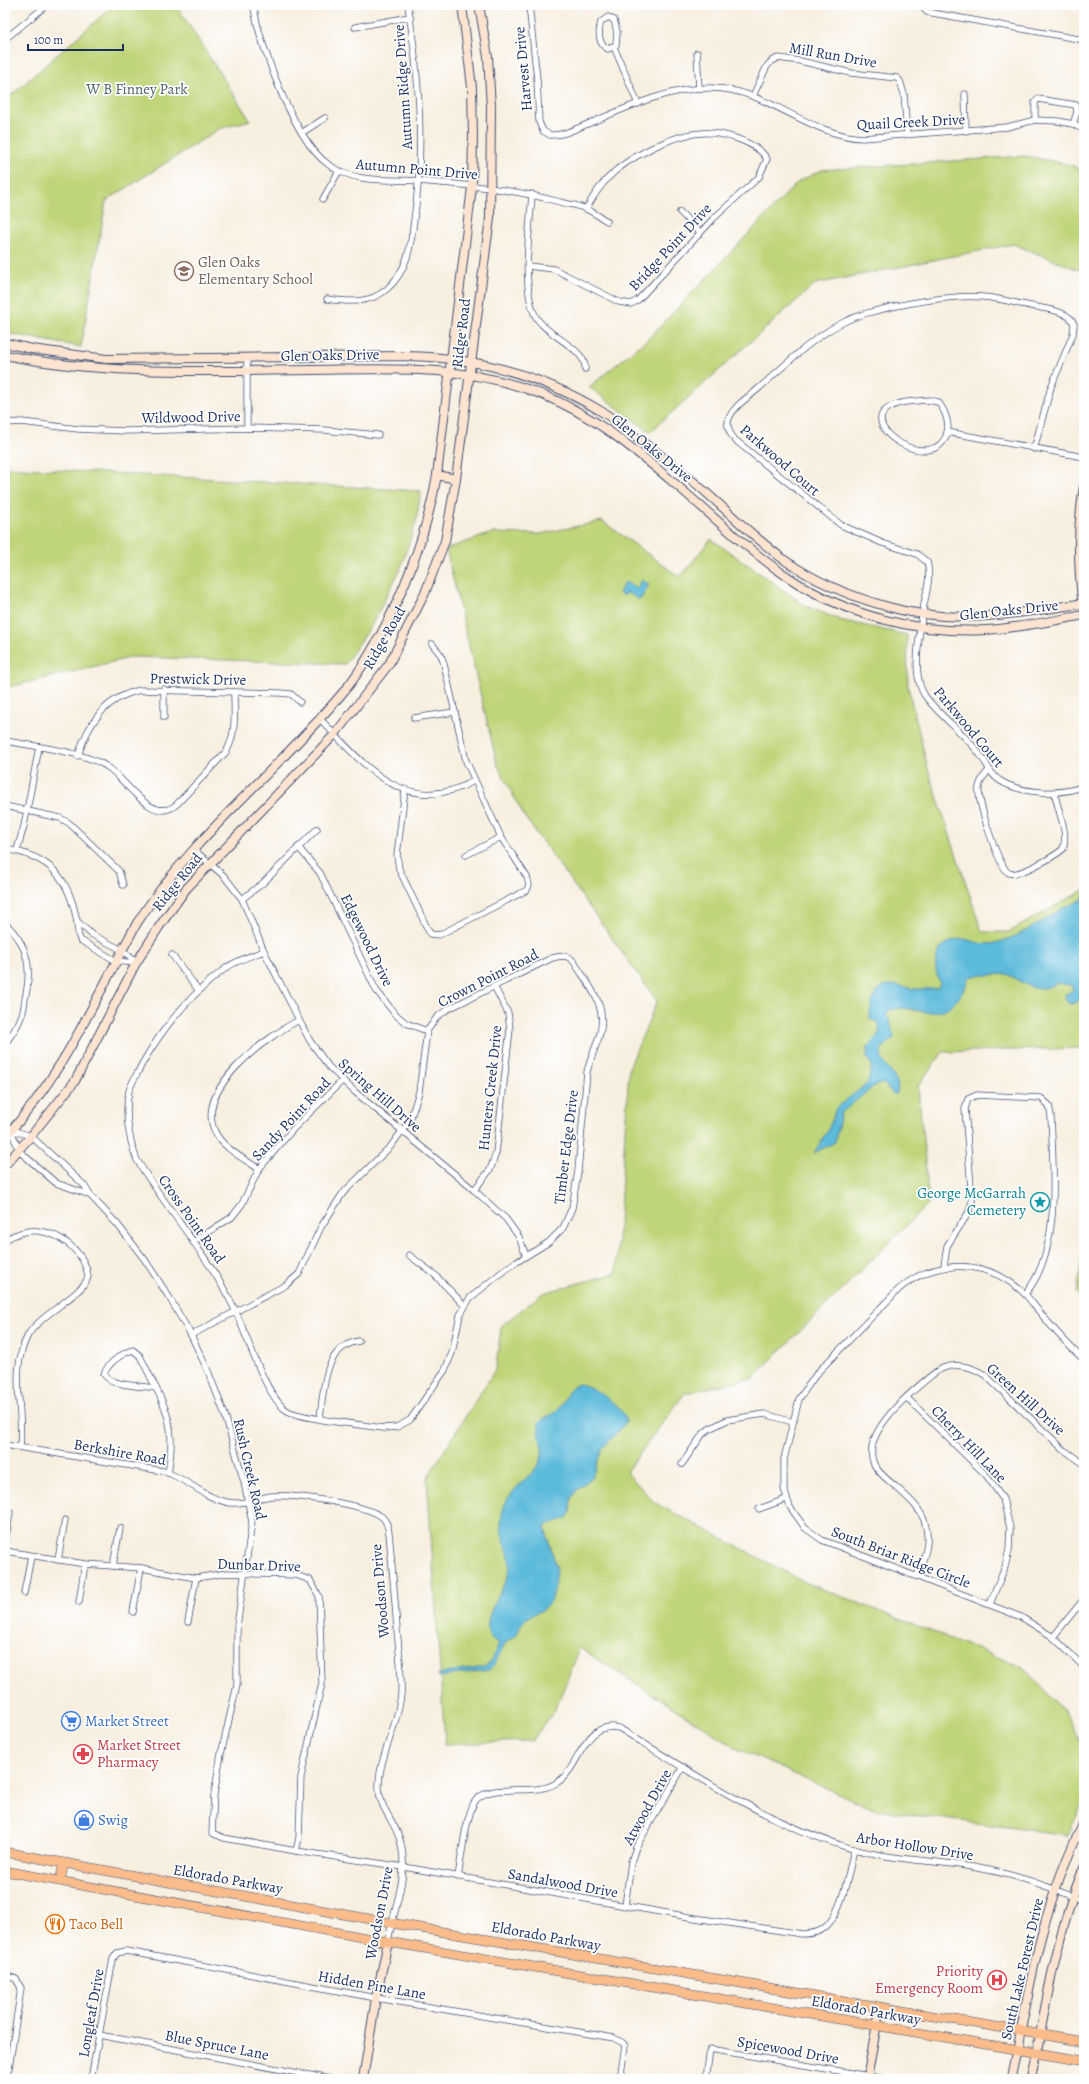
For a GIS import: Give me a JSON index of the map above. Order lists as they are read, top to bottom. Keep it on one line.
{"streets":{"main road":["Ridge Road","Glen Oaks Drive","Woodson Drive","Eldorado Parkway","South Lake Forest Drive"],"street":["Mill Run Drive","Harvest Drive","Autumn Ridge Drive","Quail Creek Drive","Autumn Point Drive","Bridge Point Drive","Wildwood Drive","Parkwood Court","Prestwick Drive","Edgewood Drive","Crown Point Road","Hunters Creek Drive","Spring Hill Drive","Sandy Point Road","Timber Edge Drive","Cross Point Road","Green Hill Drive","Cherry Hill Lane","Berkshire Road","Rush Creek Road","South Briar Ridge Circle","Dunbar Drive","Atwood Drive","Arbor Hollow Drive","Sandalwood Drive","Hidden Pine Lane","Longleaf Drive","Blue Spruce Lane","Spicewood Drive"]},"crossings":[["Mill Run Drive","Quail Creek Drive"],["Harvest Drive","Quail Creek Drive"],["Autumn Ridge Drive","Autumn Point Drive"],["Autumn Point Drive","Bridge Point Drive"],["Autumn Point Drive","Ridge Road"],["Ridge Road","Glen Oaks Drive"],["Ridge Road","Spring Hill Drive"],["Ridge Road","Rush Creek Road"],["Glen Oaks Drive","Parkwood Court"],["Edgewood Drive","Crown Point Road"],["Crown Point Road","Hunters Creek Drive"],["Crown Point Road","Spring Hill Drive"],["Crown Point Road","Timber Edge Drive"],["Crown Point Road","Cross Point Road"],["Crown Point Road","Rush Creek Road"],["Hunters Creek Drive","Spring Hill Drive"],["Spring Hill Drive","Sandy Point Road"],["Spring Hill Drive","Timber Edge Drive"],["Spring Hill Drive","Cross Point Road"],["Sandy Point Road","Cross Point Road"],["Timber Edge Drive","Cross Point Road"],["Green Hill Drive","Cherry Hill Lane"],["Green Hill Drive","South Briar Ridge Circle"],["Cherry Hill Lane","South Briar Ridge Circle"],["Berkshire Road","Rush Creek Road"],["Berkshire Road","Woodson Drive"],["Rush Creek Road","Dunbar Drive"],["Rush Creek Road","Sandalwood Drive"],["Dunbar Drive","Sandalwood Drive"],["Woodson Drive","Eldorado Parkway"],["Woodson Drive","Sandalwood Drive"],["Woodson Drive","Hidden Pine Lane"],["Atwood Drive","Arbor Hollow Drive"],["Atwood Drive","Sandalwood Drive"],["Arbor Hollow Drive","Sandalwood Drive"],["Arbor Hollow Drive","South Lake Forest Drive"],["Eldorado Parkway","South Lake Forest Drive"],["Hidden Pine Lane","Longleaf Drive"],["Longleaf Drive","Blue Spruce Lane"]],"parks":["W B Finney Park"],"places":{"school or university":["Glen Oaks Elementary School"],"place":["George McGarrah Cemetery"],"supermarket":["Market Street"],"pharmacy":["Market Street Pharmacy"],"shop":["Swig"],"restaurant":["Taco Bell"],"hospital":["Priority Emergency Room"]},"scale_bar":"100 m"}
